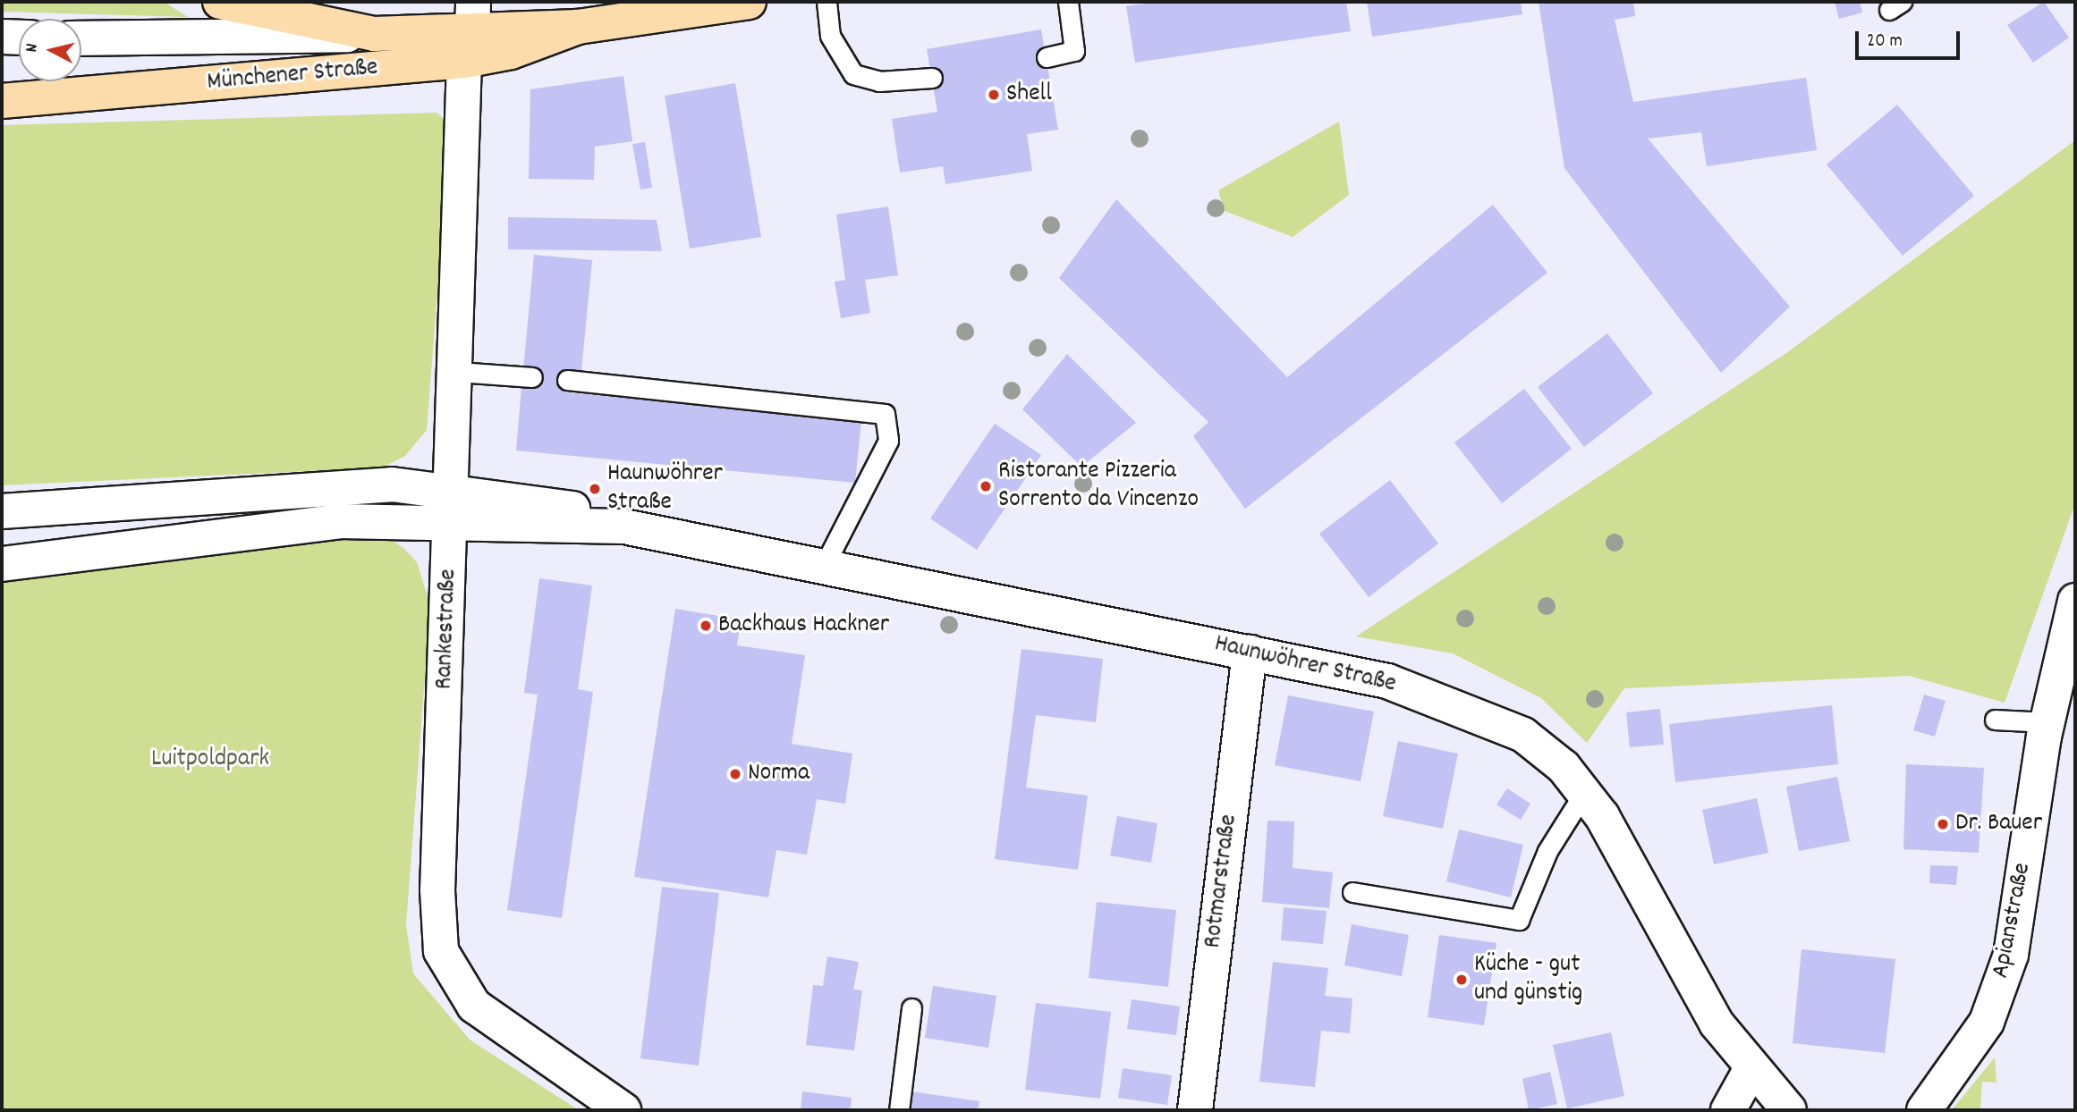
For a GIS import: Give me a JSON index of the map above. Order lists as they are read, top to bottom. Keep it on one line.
{"streets":{"main road":["Münchener Straße"],"street":["Rankestraße","Haunwöhrer Straße","Rotmarstraße","Apianstraße"]},"crossings":[["Münchener Straße","Rankestraße"],["Rankestraße","Haunwöhrer Straße"],["Haunwöhrer Straße","Rotmarstraße"]],"parks":["Luitpoldpark"],"places":["Shell","Ristorante Pizzeria Sorrento da Vincenzo","Haunwöhrer Straße","Backhaus Hackner","Norma","Dr. Bauer","Küche - gut und günstig"],"scale_bar":"20 m","north":"left"}
